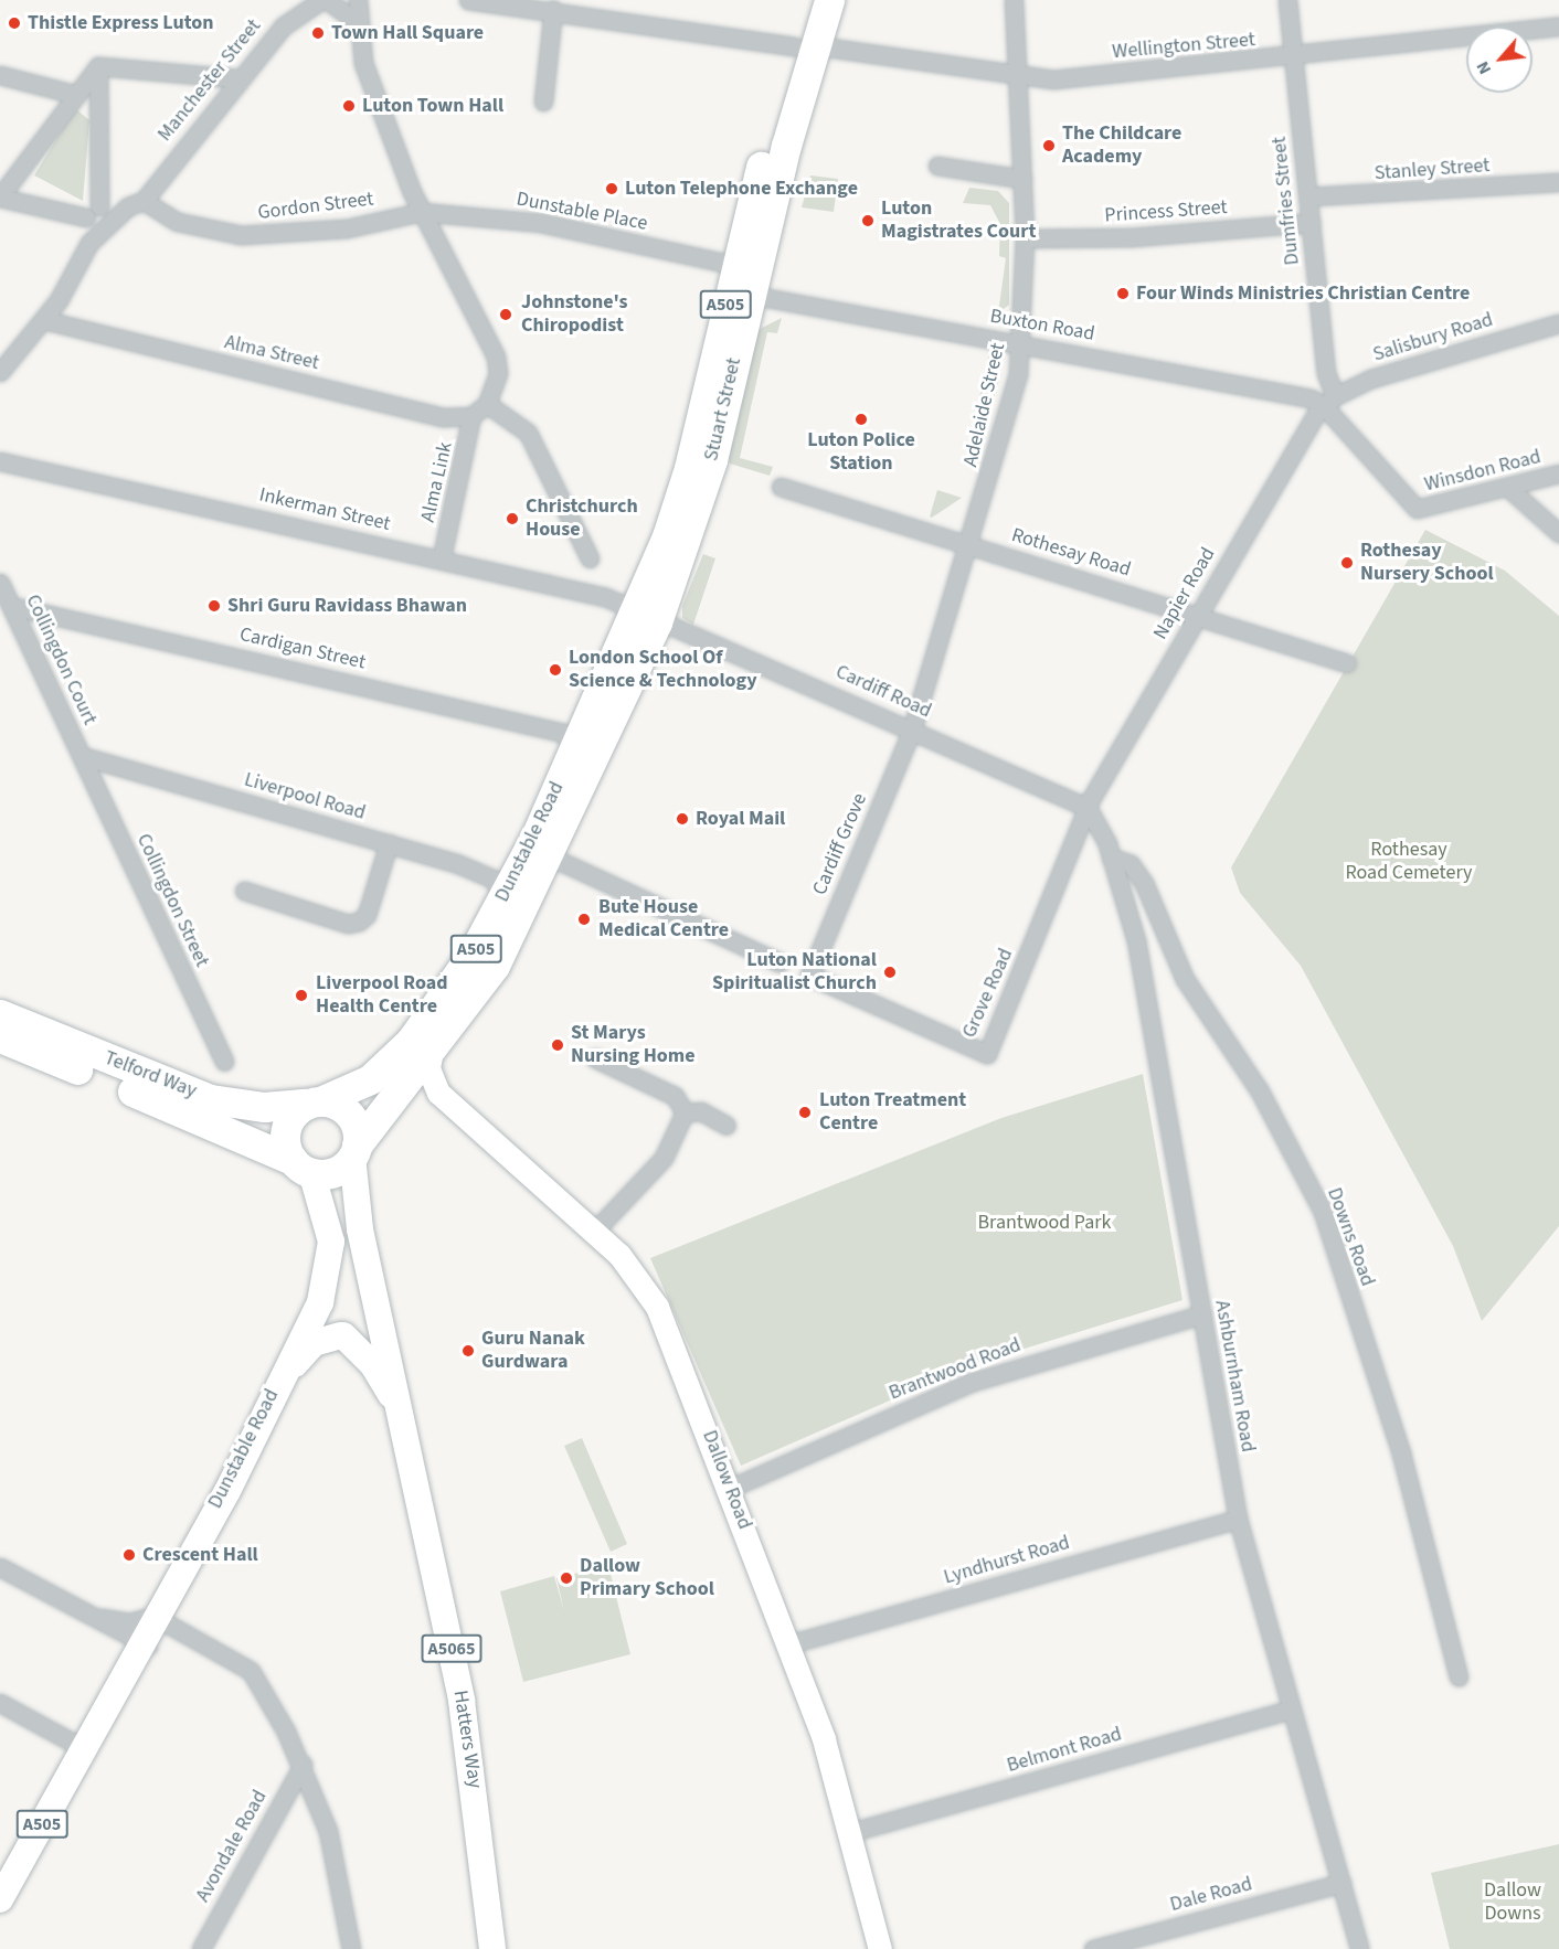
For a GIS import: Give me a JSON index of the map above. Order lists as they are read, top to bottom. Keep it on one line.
{"streets":{"highway":["A505","Stuart Street","Dunstable Road","Telford Way"],"main road":["A5065","Hatters Way"],"street":["Wellington Street","Manchester Street","Stanley Street","Dumfries Street","Gordon Street","Dunstable Place","Princess Street","Buxton Road","Salisbury Road","Alma Street","Adelaide Street","Winsdon Road","Alma Link","Inkerman Street","Rothesay Road","Napier Road","Cardigan Street","Collingdon Court","Cardiff Road","Liverpool Road","Cardiff Grove","Collingdon Street","Grove Road","Downs Road","Brantwood Road","Ashburnham Road","Dallow Road","Lyndhurst Road","Belmont Road","Avondale Road","Dale Road"]},"crossings":[["Wellington Street","Dumfries Street"],["Wellington Street","Adelaide Street"],["Wellington Street","Stuart Street"],["Manchester Street","Gordon Street"],["Stanley Street","Dumfries Street"],["Dumfries Street","Princess Street"],["Dumfries Street","Buxton Road"],["Dumfries Street","Salisbury Road"],["Dumfries Street","Winsdon Road"],["Dumfries Street","Napier Road"],["Gordon Street","Dunstable Place"],["Dunstable Place","Stuart Street"],["Princess Street","Adelaide Street"],["Buxton Road","Salisbury Road"],["Buxton Road","Adelaide Street"],["Buxton Road","Stuart Street"],["Buxton Road","Winsdon Road"],["Buxton Road","Napier Road"],["Salisbury Road","Winsdon Road"],["Salisbury Road","Napier Road"],["Alma Street","Alma Link"],["Adelaide Street","Rothesay Road"],["Adelaide Street","Cardiff Road"],["Adelaide Street","Cardiff Grove"],["Stuart Street","Inkerman Street"],["Stuart Street","Cardigan Street"],["Stuart Street","Cardiff Road"],["Stuart Street","Dunstable Road"],["Winsdon Road","Napier Road"],["Alma Link","Inkerman Street"],["Inkerman Street","Cardiff Road"],["Rothesay Road","Napier Road"],["Napier Road","Cardiff Road"],["Napier Road","Grove Road"],["Napier Road","Ashburnham Road"],["Cardigan Street","Collingdon Court"],["Cardigan Street","Dunstable Road"],["Collingdon Court","Liverpool Road"],["Collingdon Court","Collingdon Street"],["Cardiff Road","Cardiff Grove"],["Cardiff Road","Grove Road"],["Cardiff Road","Ashburnham Road"],["Liverpool Road","Dunstable Road"],["Liverpool Road","Collingdon Street"],["Dunstable Road","Telford Way"],["Dunstable Road","Hatters Way"],["Cardiff Grove","Grove Road"],["Grove Road","Ashburnham Road"],["Telford Way","Hatters Way"],["Downs Road","Ashburnham Road"],["Brantwood Road","Ashburnham Road"],["Brantwood Road","Dallow Road"],["Ashburnham Road","Lyndhurst Road"],["Ashburnham Road","Belmont Road"],["Ashburnham Road","Dale Road"],["Dallow Road","Lyndhurst Road"],["Dallow Road","Belmont Road"]],"parks":["Rothesay Road Cemetery","Brantwood Park","Dallow Downs"],"places":["Thistle Express Luton","Town Hall Square","Luton Town Hall","The Childcare Academy","Luton Telephone Exchange","Luton Magistrates Court","Four Winds Ministries Christian Centre","Johnstone's Chiropodist","Luton Police Station","Christchurch House","Rothesay Nursery School","Shri Guru Ravidass Bhawan","London School Of Science & Technology","Royal Mail","Bute House Medical Centre","Luton National Spiritualist Church","Liverpool Road Health Centre","St Marys Nursing Home","Luton Treatment Centre","Guru Nanak Gurdwara","Crescent Hall","Dallow Primary School"],"north":"bottom left"}
